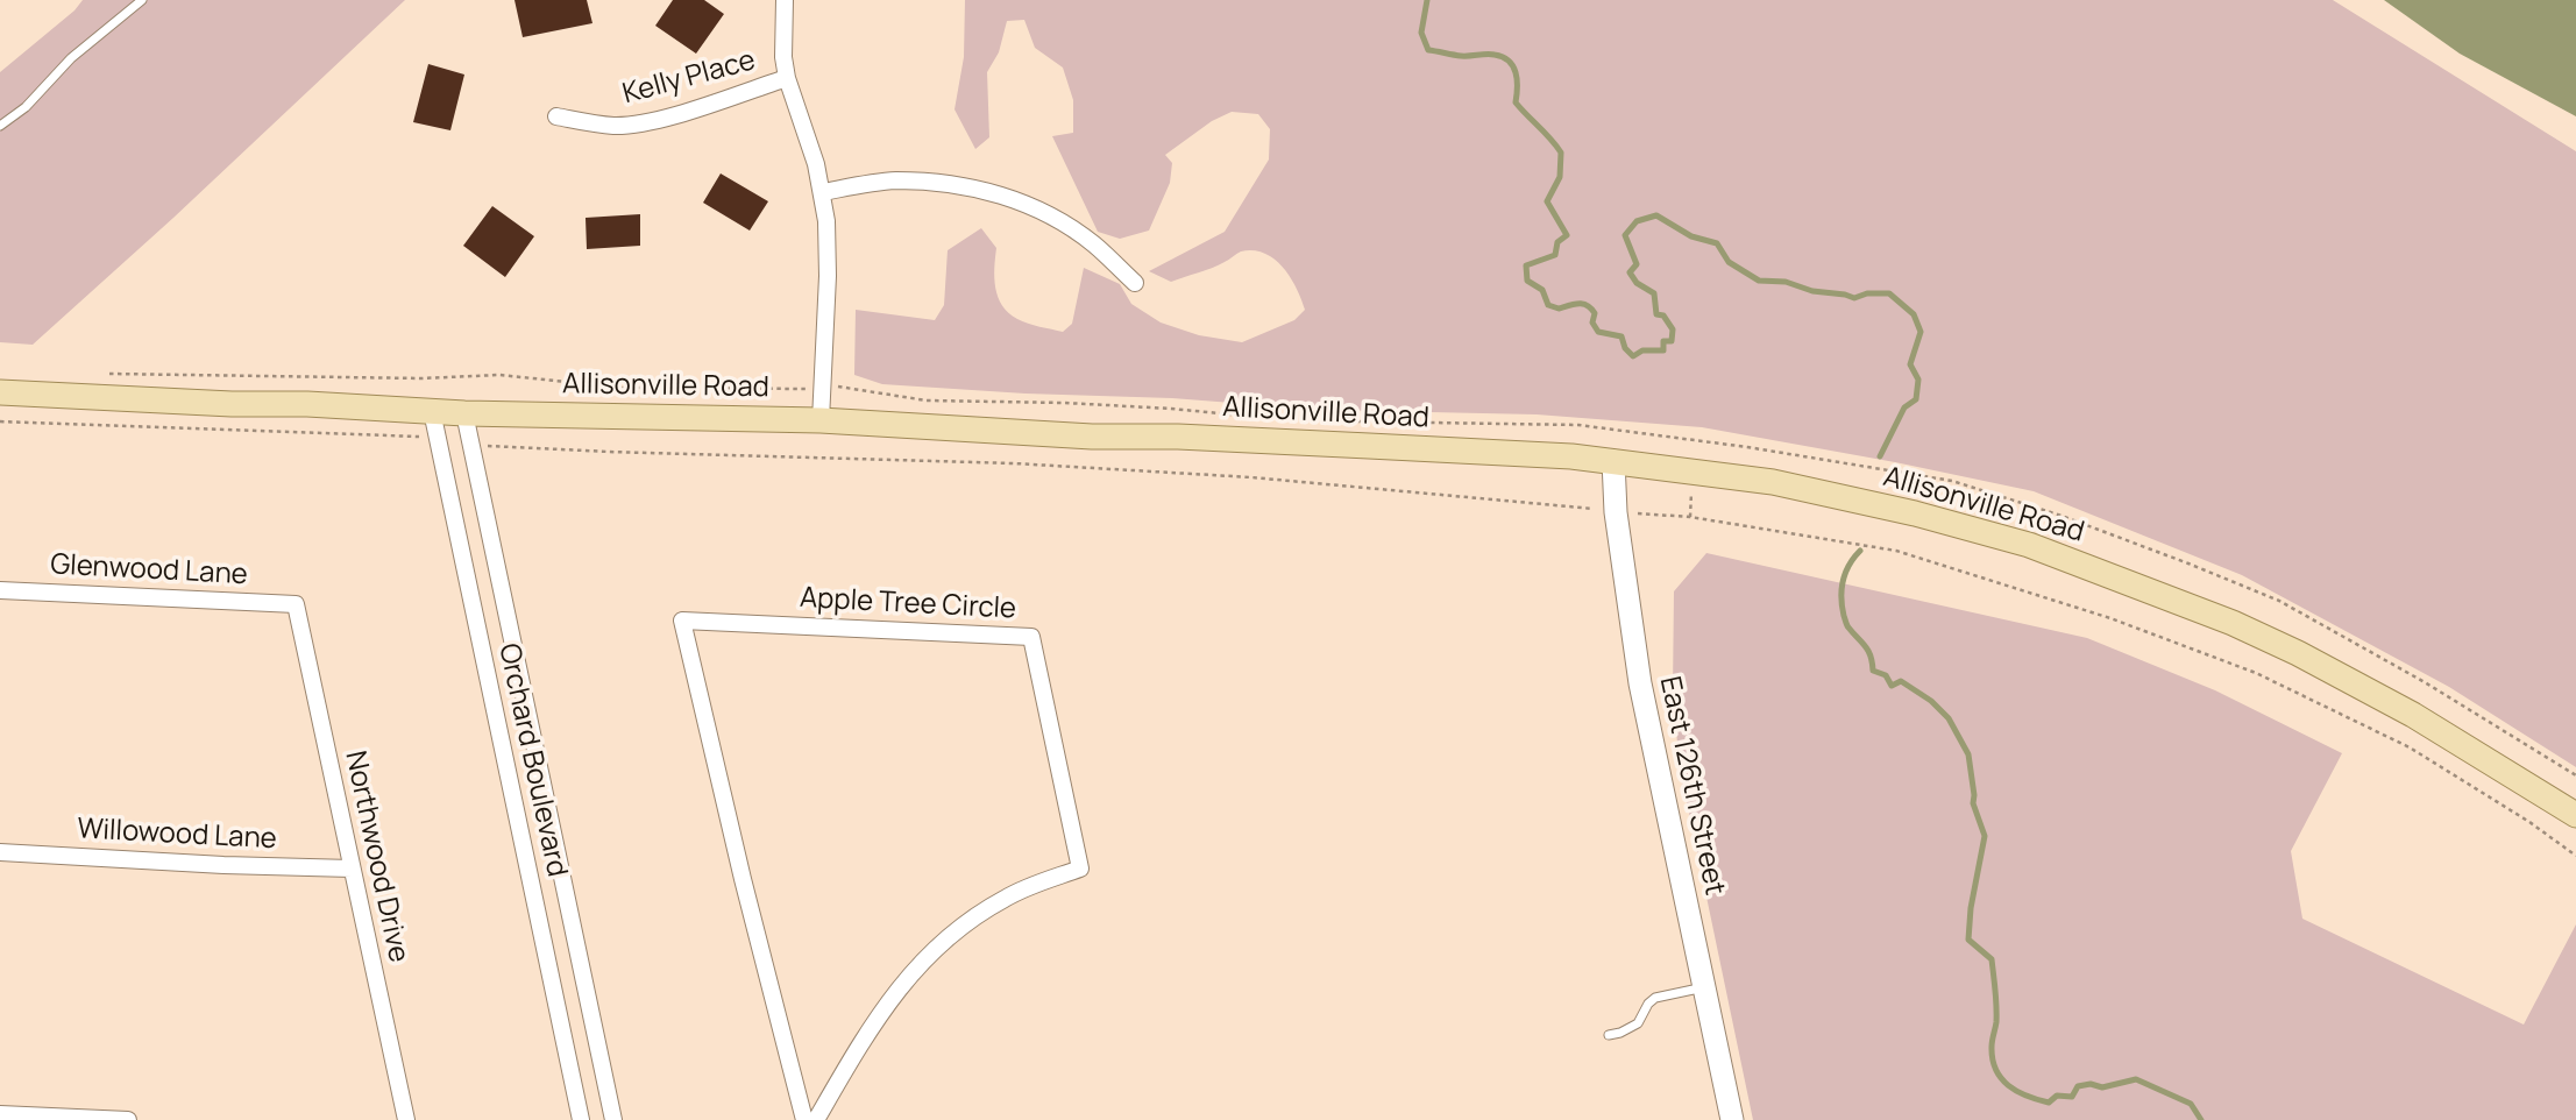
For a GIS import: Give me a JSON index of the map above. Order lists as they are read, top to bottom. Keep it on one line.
{"streets":{"main road":["Allisonville Road","East 126th Street"],"street":["Kelly Place","Glenwood Lane","Apple Tree Circle","Orchard Boulevard","Willowood Lane","Northwood Drive"]},"crossings":[["Allisonville Road","Orchard Boulevard"],["Allisonville Road","East 126th Street"],["Glenwood Lane","Northwood Drive"],["Willowood Lane","Northwood Drive"]]}
